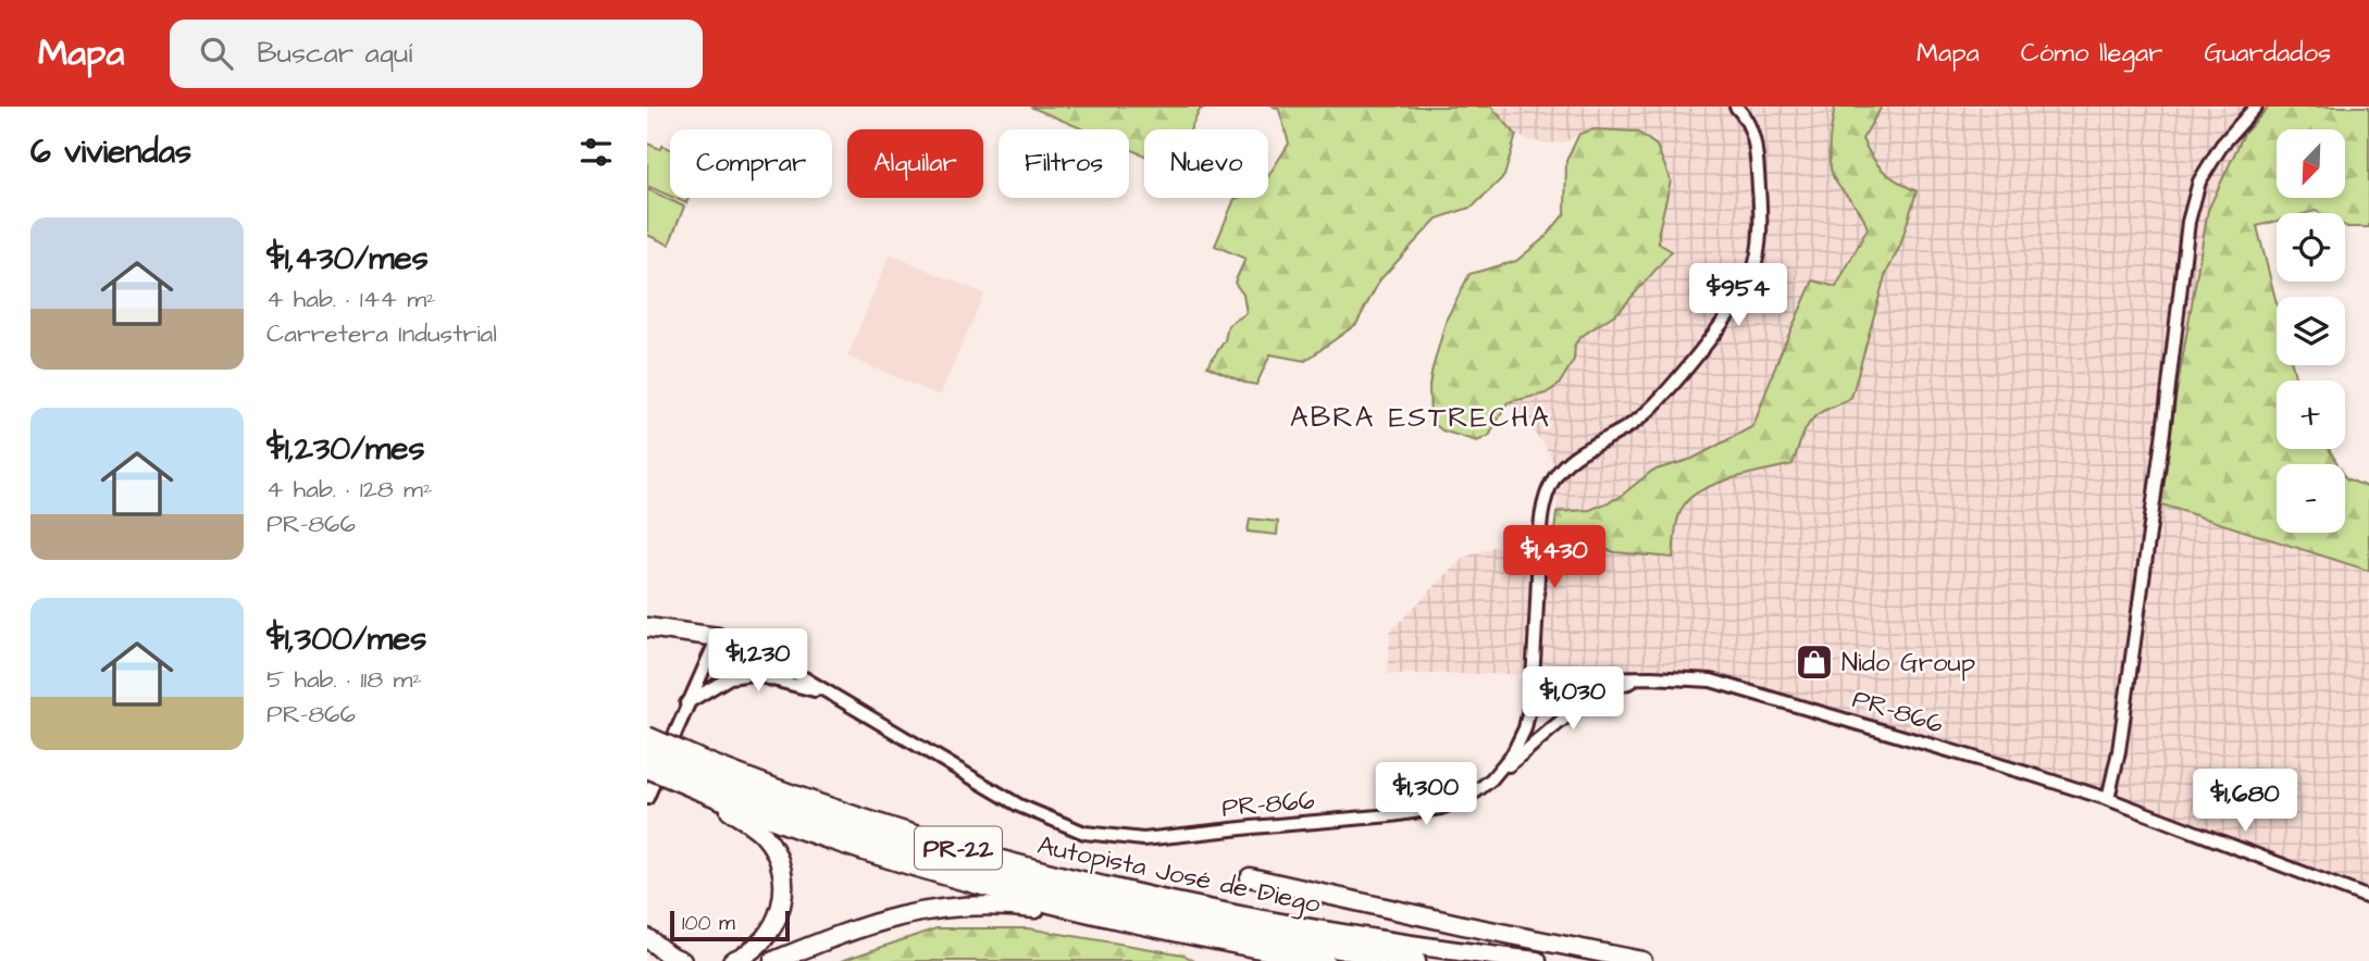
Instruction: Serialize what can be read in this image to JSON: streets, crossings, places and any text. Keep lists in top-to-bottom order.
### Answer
{
  "streets": {
    "highway": ["PR-22", "Autopista José de Diego"],
    "street": ["PR-866"]
  },
  "districts": ["ABRA ESTRECHA"],
  "places": {
    "shop": ["Nido Group"]
  },
  "scale_bar": "100 m",
  "north": "bottom left",
  "page": {
    "header": "Mapa",
    "search": "Buscar aquí",
    "nav": ["Mapa", "Cómo llegar", "Guardados"],
    "heading": "6 viviendas",
    "map_buttons": ["+", "−"],
    "chip": [
      "Comprar",
      "Alquilar",
      "Filtros",
      "Nuevo"
    ],
    "list": [
      {
        "name": "$1,430/mes",
        "note": "4 hab. · 144 m² · Carretera Industrial"
      },
      {
        "name": "$1,230/mes",
        "note": "4 hab. · 128 m² · PR-866"
      },
      {
        "name": "$1,300/mes",
        "note": "5 hab. · 118 m² · PR-866"
      }
    ],
    "price": [
      "$954",
      "$1,430",
      "$1,230",
      "$1,030",
      "$1,300",
      "$1,680"
    ],
    "scale": "100 m"
  }
}
